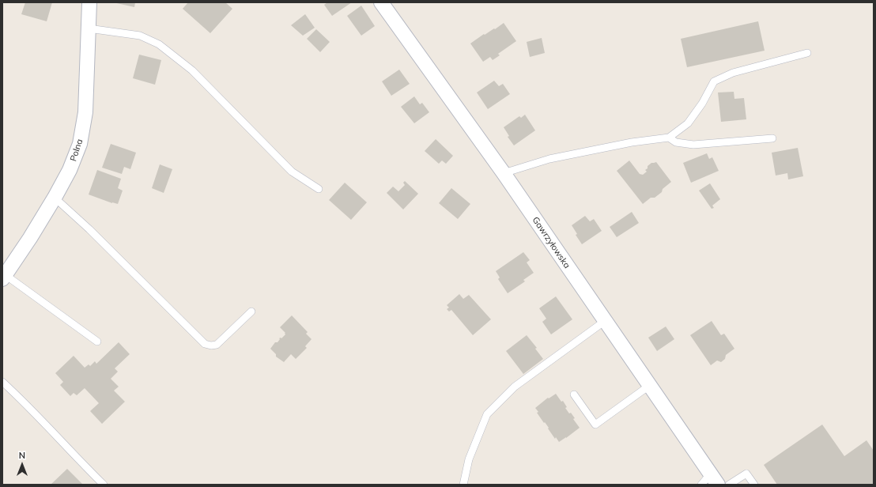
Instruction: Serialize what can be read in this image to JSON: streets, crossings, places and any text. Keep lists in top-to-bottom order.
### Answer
{
  "streets": {
    "street": ["Polna", "Gawrzyłowska"]
  },
  "north": "top"
}
